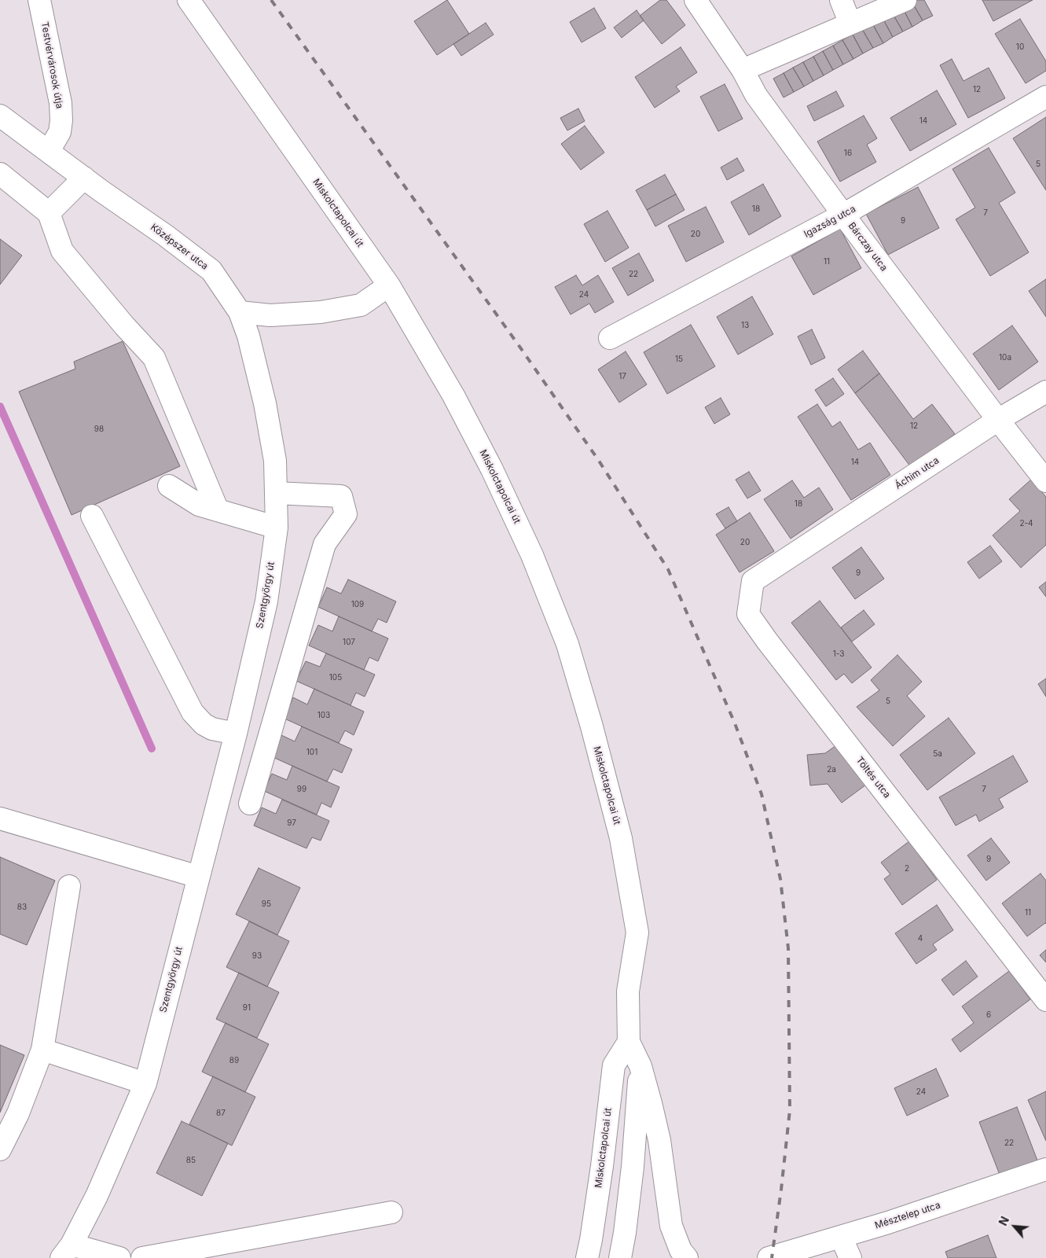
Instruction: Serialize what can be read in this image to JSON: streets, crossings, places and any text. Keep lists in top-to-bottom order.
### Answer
{
  "streets": {
    "street": [
      "Testvérvárosok útja",
      "Miskolctapolcai út",
      "Igazság utca",
      "Középszer utca",
      "Bárczay utca",
      "Áchim utca",
      "Szentgyörgy út",
      "Töltés utca",
      "Mésztelep utca"
    ]
  },
  "crossings": [
    ["Testvérvárosok útja", "Középszer utca"],
    ["Igazság utca", "Bárczay utca"],
    ["Középszer utca", "Szentgyörgy út"],
    ["Bárczay utca", "Áchim utca"],
    ["Áchim utca", "Töltés utca"]
  ],
  "house_numbers": [
    "10",
    "12",
    "14",
    "16",
    "5",
    "18",
    "7",
    "9",
    "20",
    "11",
    "22",
    "24",
    "13",
    "10a",
    "15",
    "17",
    "12",
    "98",
    "14",
    "18",
    "2-4",
    "20",
    "9",
    "109",
    "107",
    "1-3",
    "105",
    "5",
    "103",
    "101",
    "5a",
    "2a",
    "99",
    "7",
    "97",
    "9",
    "2",
    "95",
    "83",
    "11",
    "4",
    "93",
    "91",
    "6",
    "89",
    "24",
    "87",
    "22",
    "85"
  ],
  "north": "top left"
}
